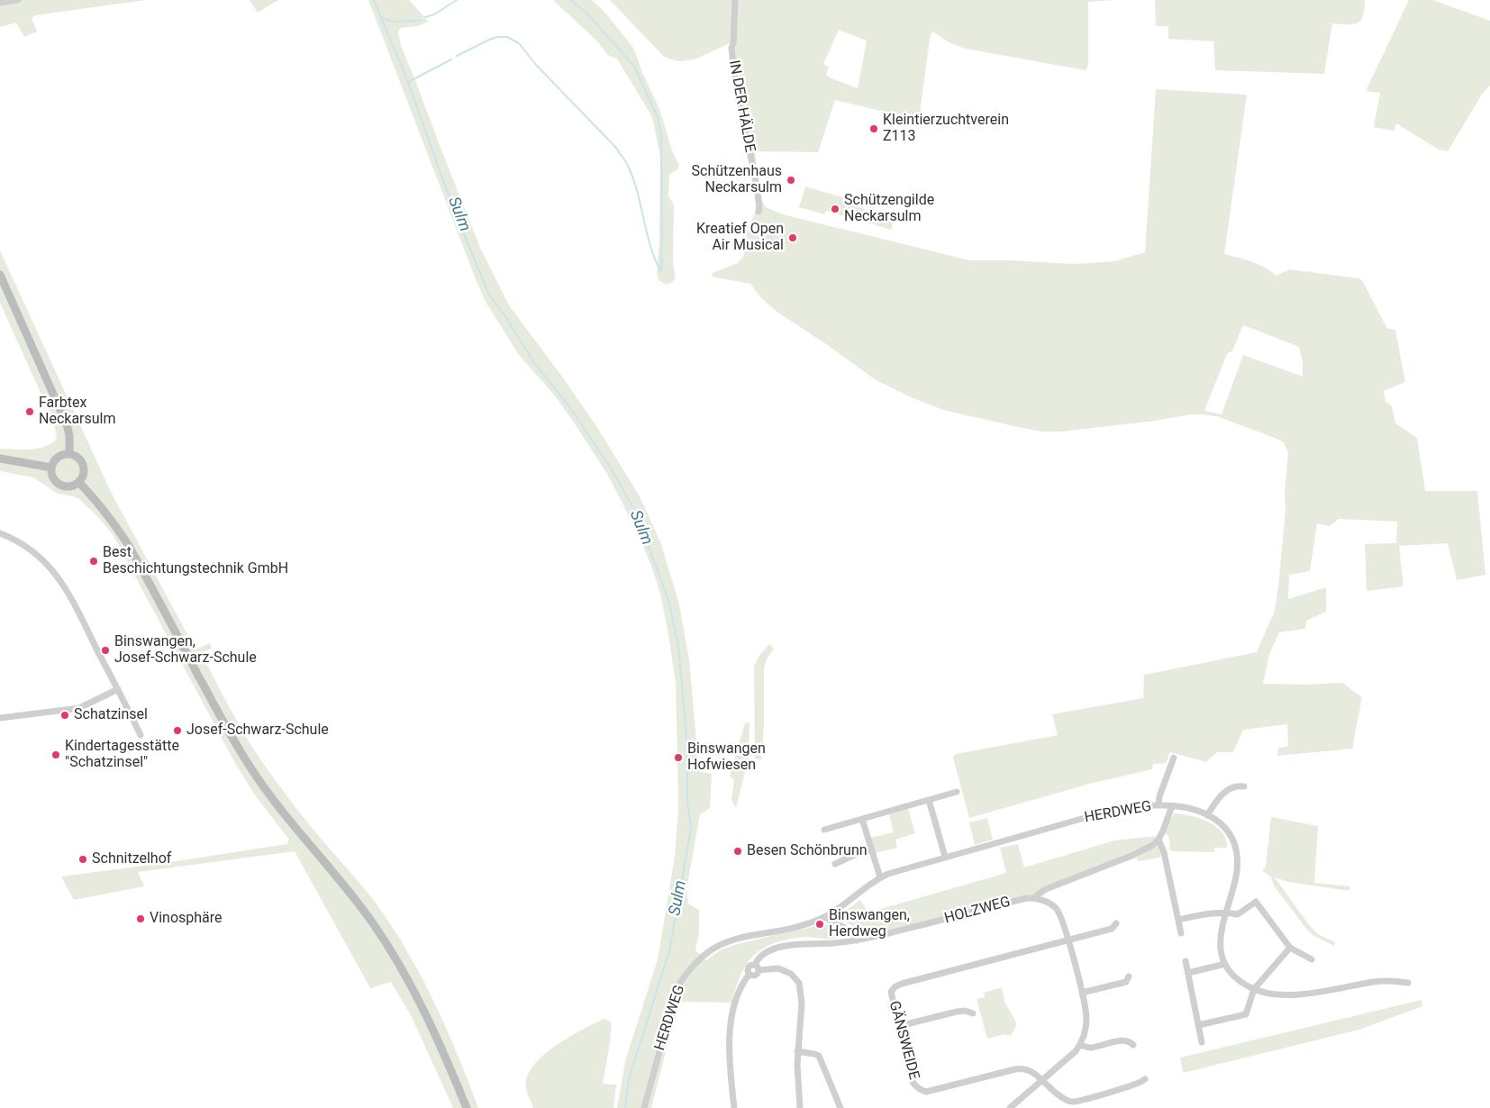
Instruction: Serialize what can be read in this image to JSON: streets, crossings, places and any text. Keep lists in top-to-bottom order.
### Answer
{
  "streets": {
    "street": [
      "IN DER HÄLDE",
      "HERDWEG",
      "HOLZWEG",
      "GÄNSWEIDE"
    ]
  },
  "water": ["Sulm"],
  "places": [
    "Kleintierzuchtverein Z113",
    "Schützenhaus Neckarsulm",
    "Schützengilde Neckarsulm",
    "Kreatief Open Air Musical",
    "Farbtex Neckarsulm",
    "Best Beschichtungstechnik GmbH",
    "Binswangen, Josef-Schwarz-Schule",
    "Schatzinsel",
    "Josef-Schwarz-Schule",
    "Kindertagesstätte \"Schatzinsel\"",
    "Binswangen Hofwiesen",
    "Besen Schönbrunn",
    "Schnitzelhof",
    "Vinosphäre",
    "Binswangen, Herdweg"
  ]
}
